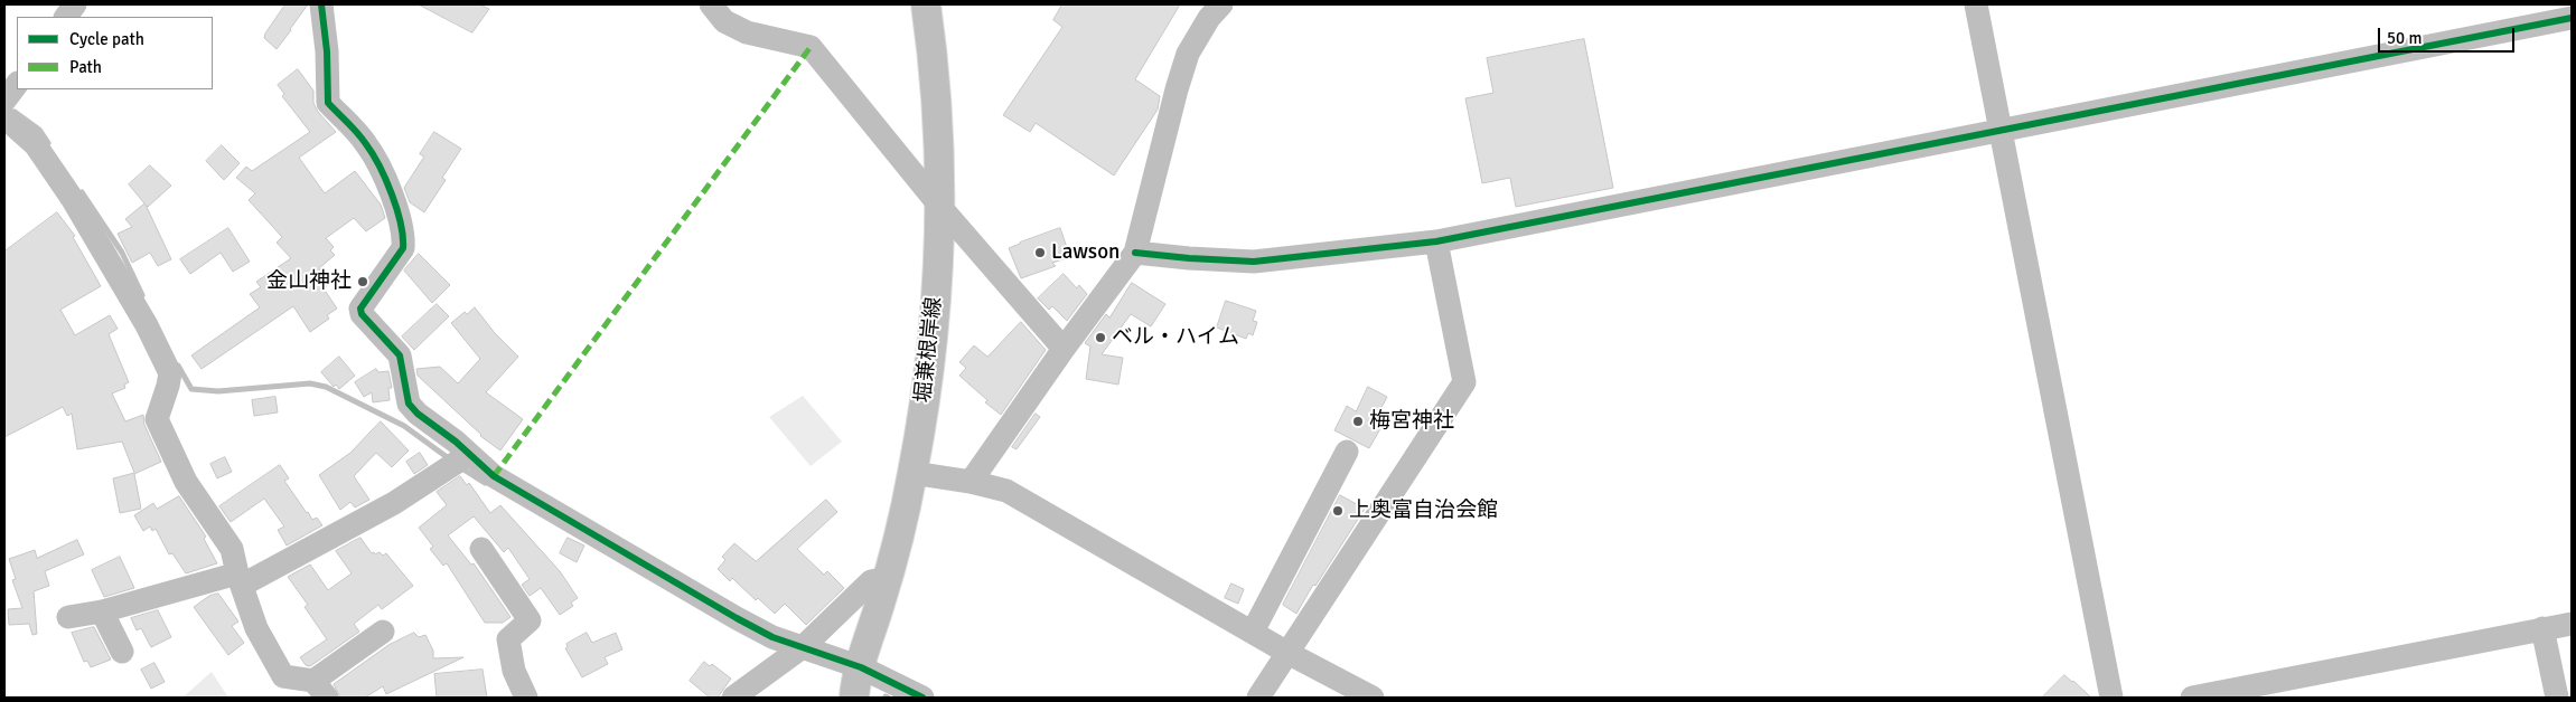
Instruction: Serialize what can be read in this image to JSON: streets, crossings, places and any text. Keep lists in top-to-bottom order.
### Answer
{
  "streets": {
    "main road": ["堀兼根岸線"]
  },
  "places": [
    "Lawson",
    "金山神社",
    "ベル・ハイム",
    "梅宮神社",
    "上奥富自治会館"
  ],
  "legend": ["Cycle path", "Path"],
  "scale_bar": "50 m"
}
